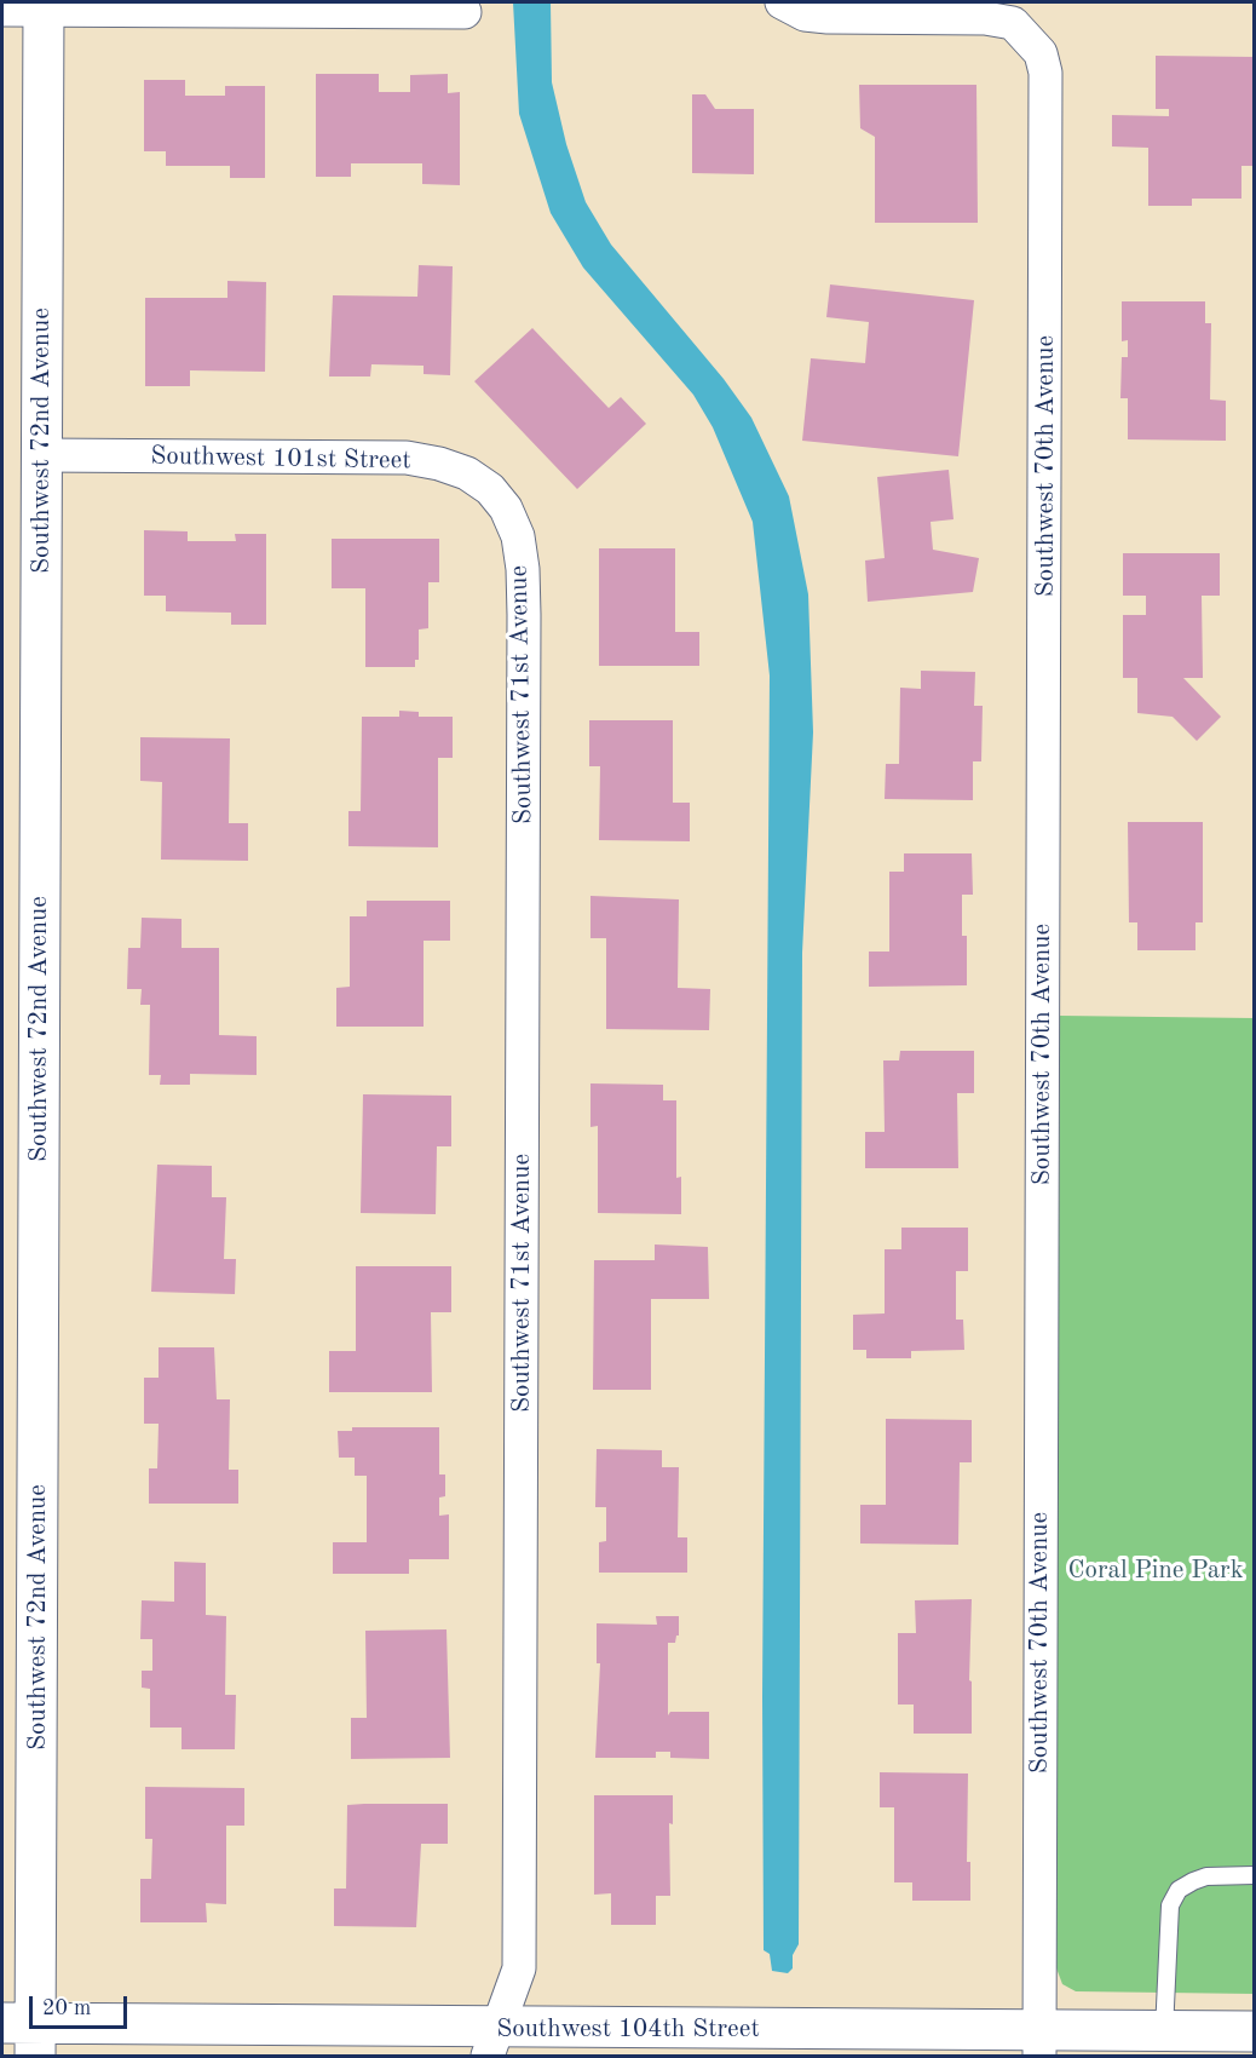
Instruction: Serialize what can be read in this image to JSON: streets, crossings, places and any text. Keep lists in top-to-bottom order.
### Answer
{
  "streets": {
    "street": [
      "Southwest 72nd Avenue",
      "Southwest 101st Street",
      "Southwest 70th Avenue",
      "Southwest 71st Avenue",
      "Southwest 104th Street"
    ]
  },
  "crossings": [
    ["Southwest 72nd Avenue", "Southwest 101st Street"],
    ["Southwest 72nd Avenue", "Southwest 104th Street"],
    ["Southwest 101st Street", "Southwest 71st Avenue"],
    ["Southwest 70th Avenue", "Southwest 104th Street"],
    ["Southwest 71st Avenue", "Southwest 104th Street"]
  ],
  "parks": ["Coral Pine Park"],
  "scale_bar": "20 m"
}
